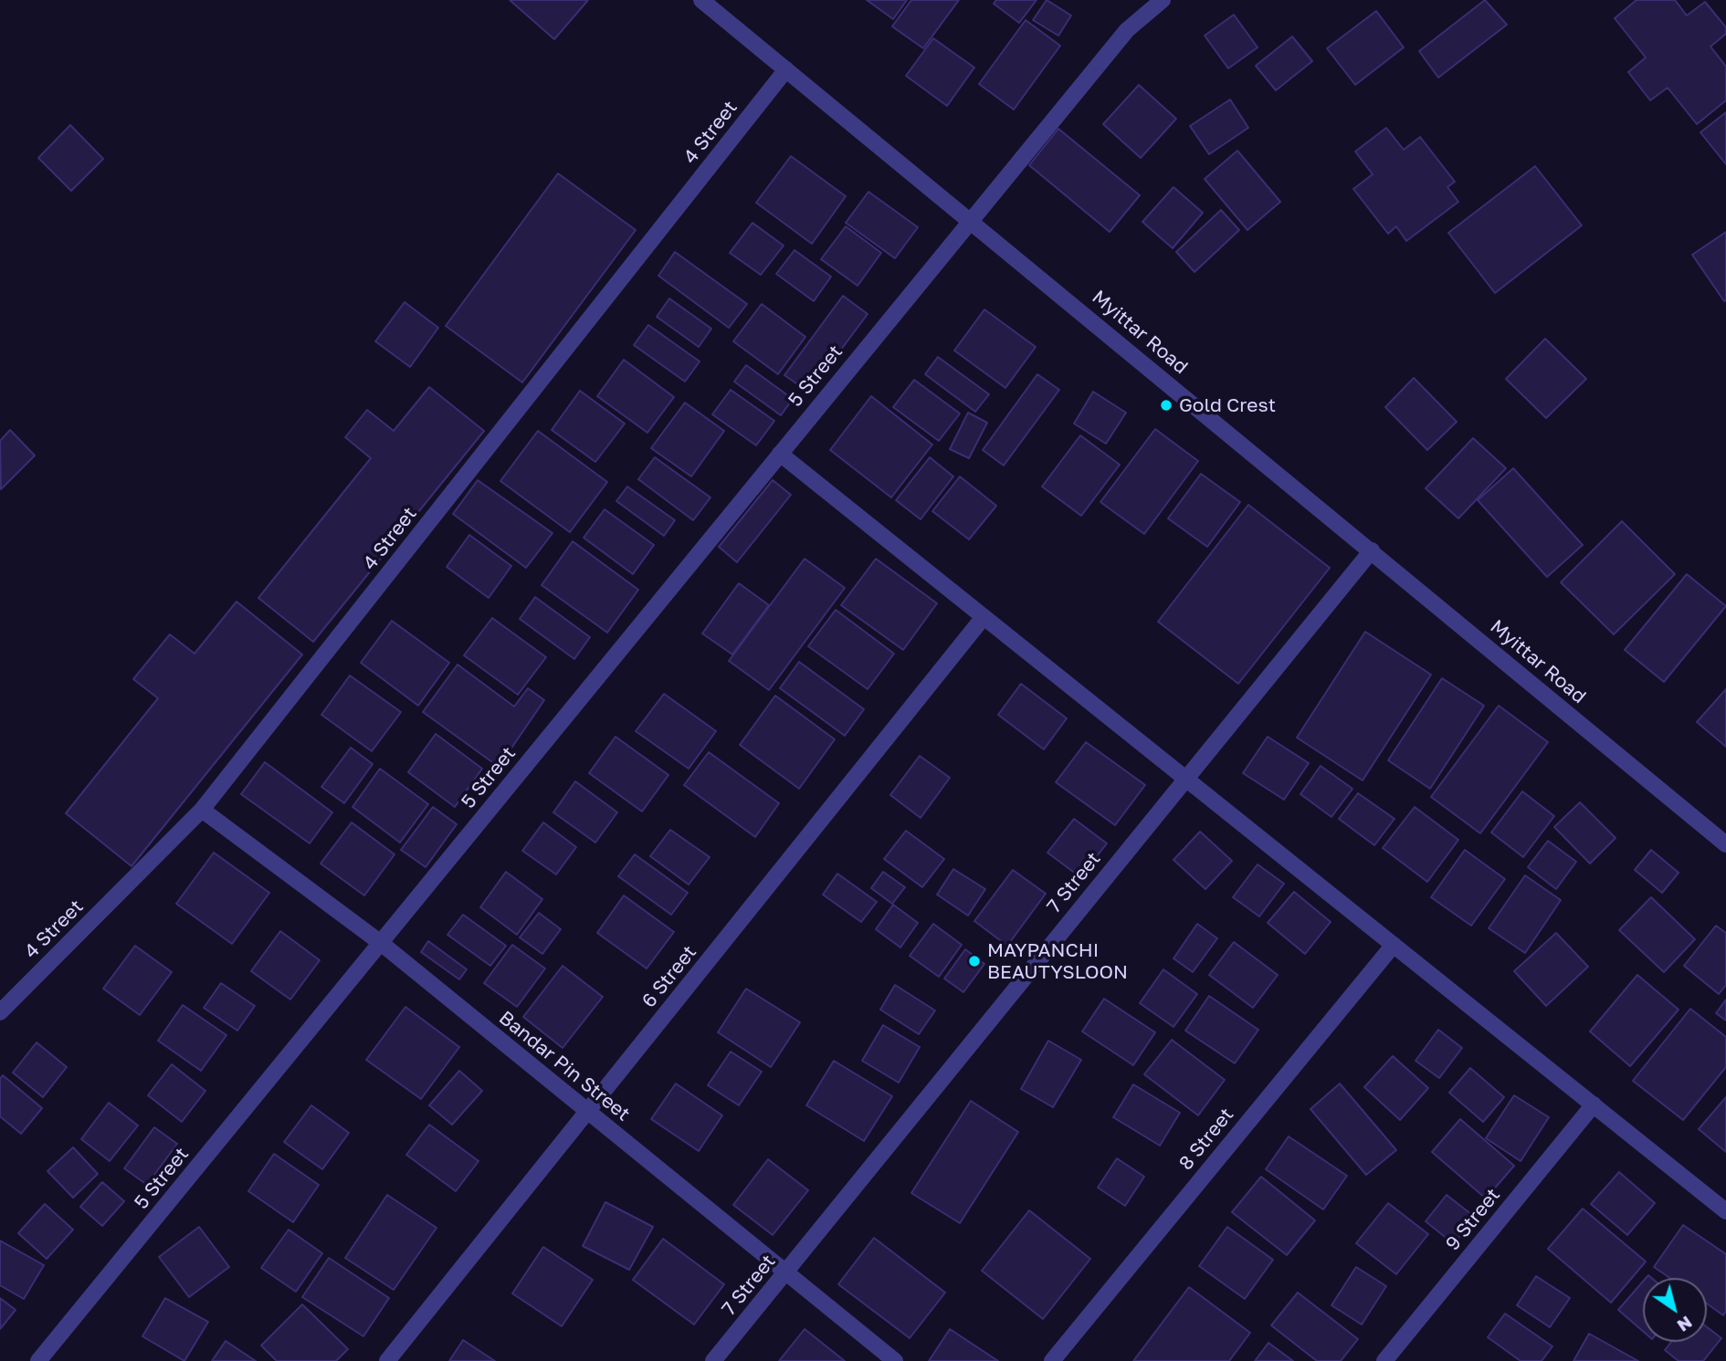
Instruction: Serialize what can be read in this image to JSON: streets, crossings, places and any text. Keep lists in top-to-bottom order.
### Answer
{
  "streets": {
    "street": [
      "4 Street",
      "Myittar Road",
      "5 Street",
      "7 Street",
      "6 Street",
      "Bandar Pin Street",
      "8 Street",
      "9 Street"
    ]
  },
  "crossings": [
    ["4 Street", "Myittar Road"],
    ["4 Street", "Bandar Pin Street"],
    ["Myittar Road", "5 Street"],
    ["Myittar Road", "7 Street"],
    ["5 Street", "Bandar Pin Street"],
    ["7 Street", "Bandar Pin Street"],
    ["6 Street", "Bandar Pin Street"]
  ],
  "places": ["Gold Crest", "MAYPANCHI BEAUTYSLOON"],
  "north": "bottom right"
}
